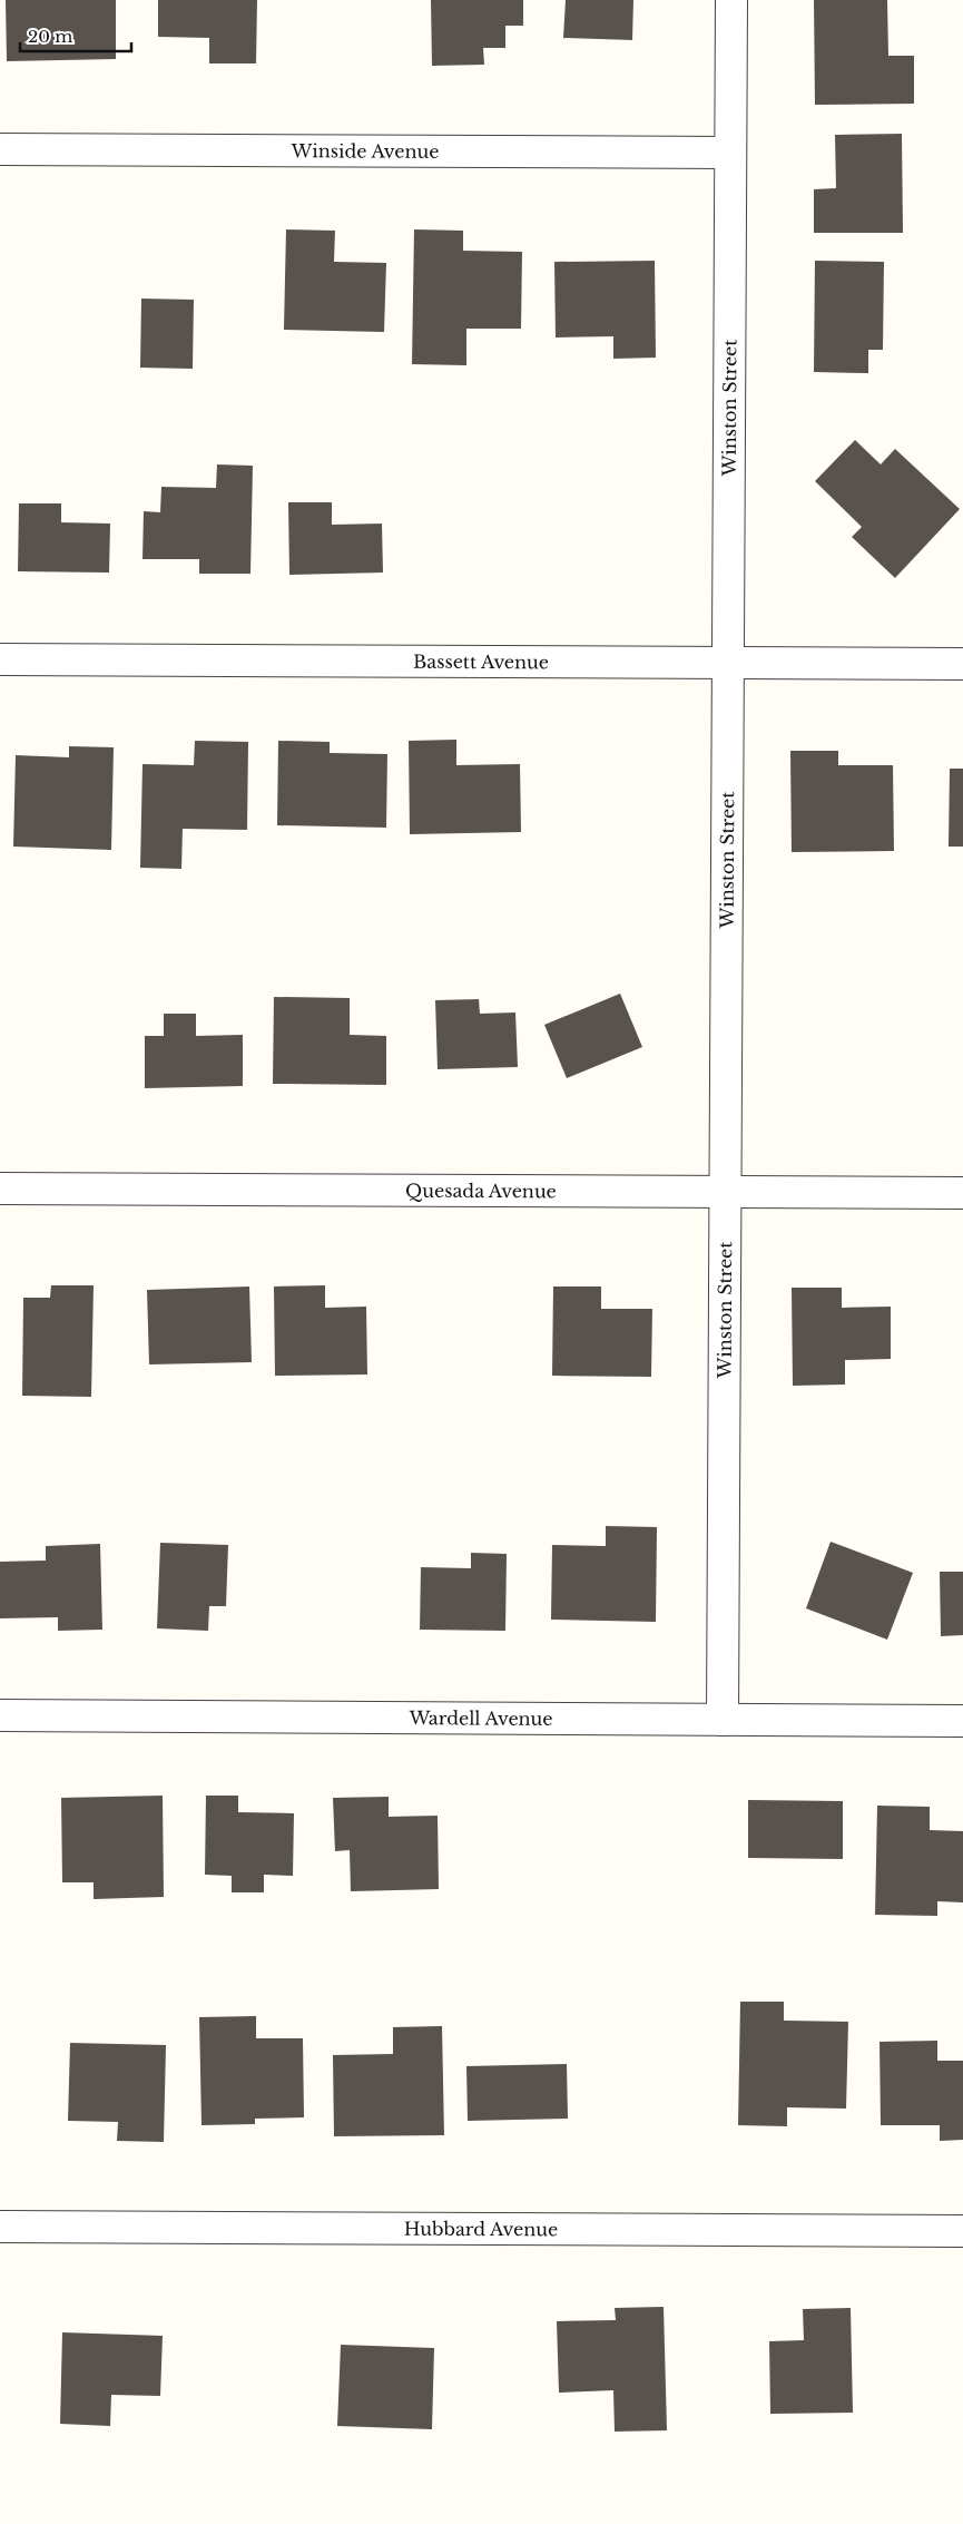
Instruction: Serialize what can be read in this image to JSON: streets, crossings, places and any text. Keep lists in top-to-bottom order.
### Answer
{
  "streets": {
    "street": [
      "Winside Avenue",
      "Winston Street",
      "Bassett Avenue",
      "Quesada Avenue",
      "Wardell Avenue",
      "Hubbard Avenue"
    ]
  },
  "crossings": [
    ["Winside Avenue", "Winston Street"],
    ["Winston Street", "Bassett Avenue"],
    ["Winston Street", "Quesada Avenue"],
    ["Winston Street", "Wardell Avenue"]
  ],
  "scale_bar": "20 m"
}
